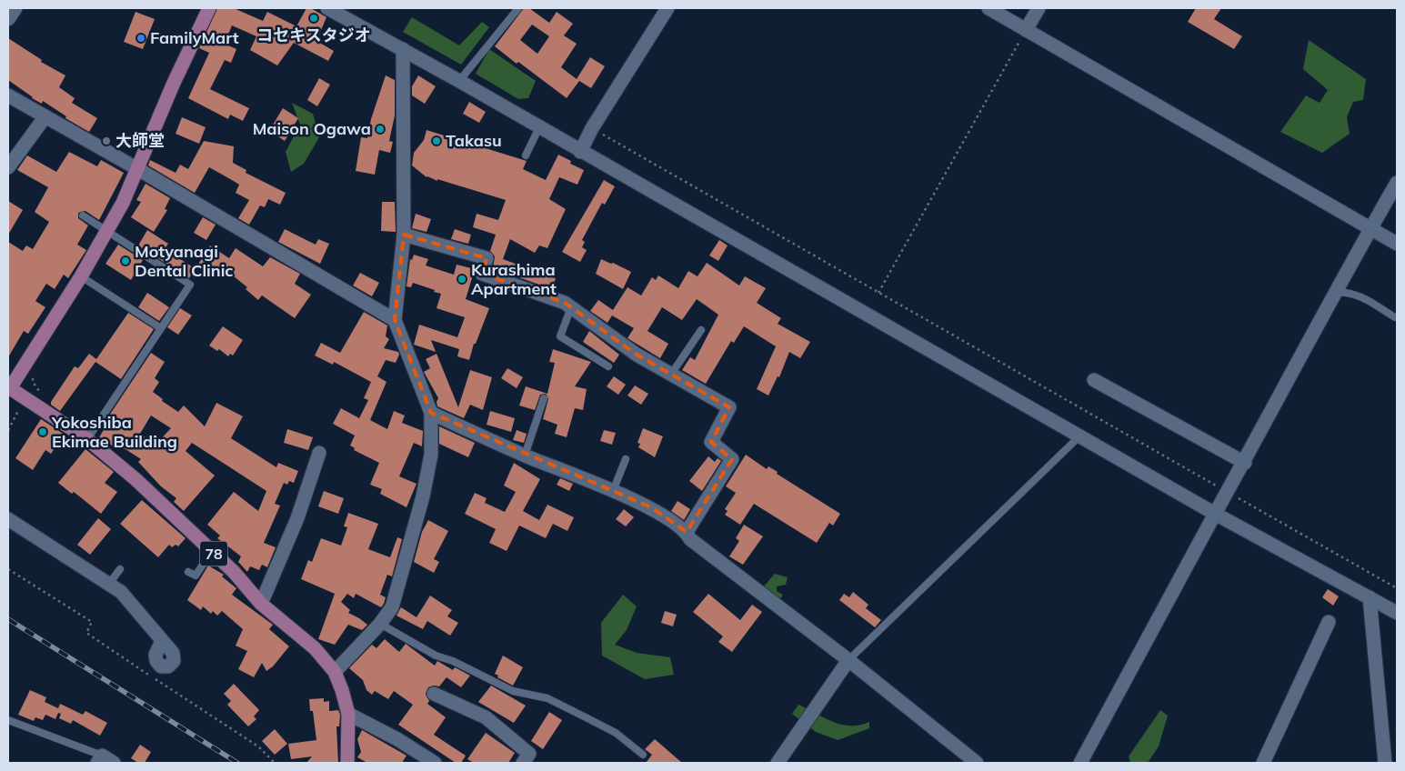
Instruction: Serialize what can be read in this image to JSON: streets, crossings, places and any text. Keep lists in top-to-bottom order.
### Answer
{
  "streets": {
    "main road": ["78"]
  },
  "places": [
    "コセキスタジオ",
    "FamilyMart",
    "Maison Ogawa",
    "大師堂",
    "Takasu",
    "Motyanagi Dental Clinic",
    "Kurashima Apartment",
    "Yokoshiba Ekimae Building"
  ]
}
